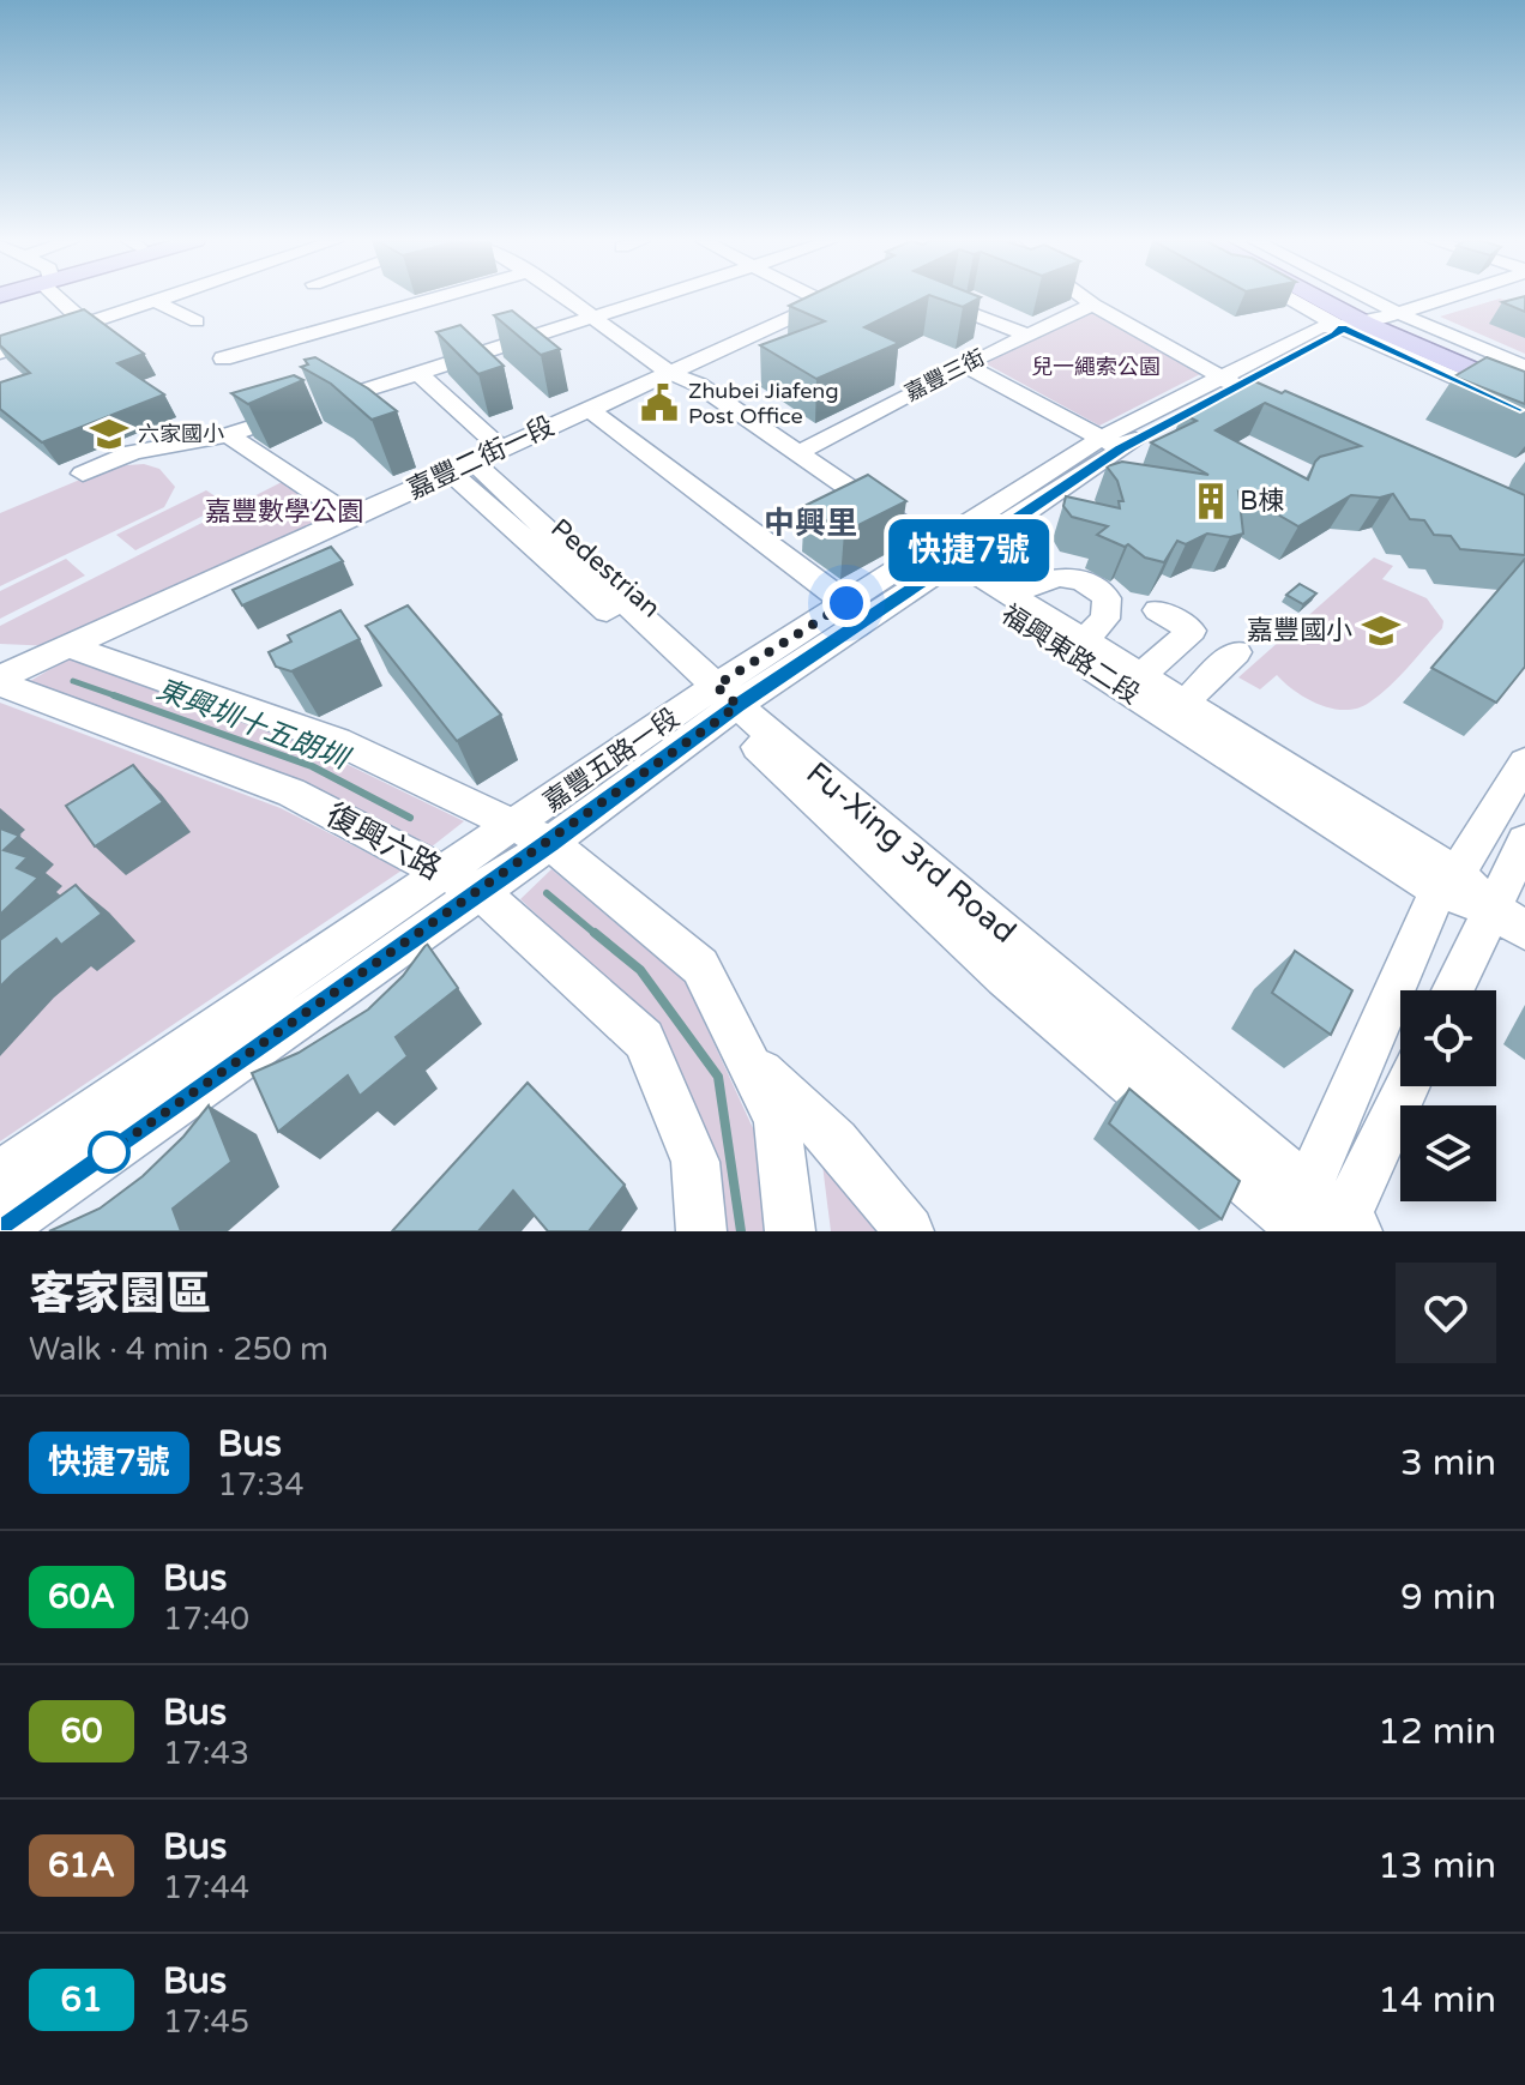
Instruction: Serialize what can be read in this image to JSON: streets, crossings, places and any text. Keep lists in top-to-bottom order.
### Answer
{
  "streets": {
    "street": [
      "嘉豐三街",
      "嘉豐二街一段",
      "福興東路二段",
      "嘉豐五路一段",
      "復興六路",
      "Fu-Xing 3rd Road"
    ]
  },
  "crossings": [
    ["嘉豐三街", "福興東路二段"],
    ["嘉豐二街一段", "福興東路二段"],
    ["嘉豐二街一段", "復興六路"],
    ["嘉豐二街一段", "Fu-Xing 3rd Road"],
    ["福興東路二段", "嘉豐五路一段"],
    ["嘉豐五路一段", "復興六路"],
    ["嘉豐五路一段", "Fu-Xing 3rd Road"]
  ],
  "districts": ["中興里"],
  "water": ["東興圳十五朗圳"],
  "parks": ["兒一繩索公園", "嘉豐數學公園"],
  "places": {
    "public building": ["Zhubei Jiafeng Post Office"],
    "school or university": ["六家國小", "嘉豐國小"],
    "building": ["B棟"]
  },
  "lines": ["bus line 快捷7號"],
  "page": {
    "on_map": "快捷7號",
    "heading": ["客家園區", "Walk · 4 min · 250 m"],
    "list": [
      {
        "mark": "快捷7號",
        "name": "Bus",
        "note": "17:34",
        "value": "3 min"
      },
      {
        "mark": "60A",
        "name": "Bus",
        "note": "17:40",
        "value": "9 min"
      },
      {
        "mark": "60",
        "name": "Bus",
        "note": "17:43",
        "value": "12 min"
      },
      {
        "mark": "61A",
        "name": "Bus",
        "note": "17:44",
        "value": "13 min"
      },
      {
        "mark": "61",
        "name": "Bus",
        "note": "17:45",
        "value": "14 min"
      }
    ]
  }
}
